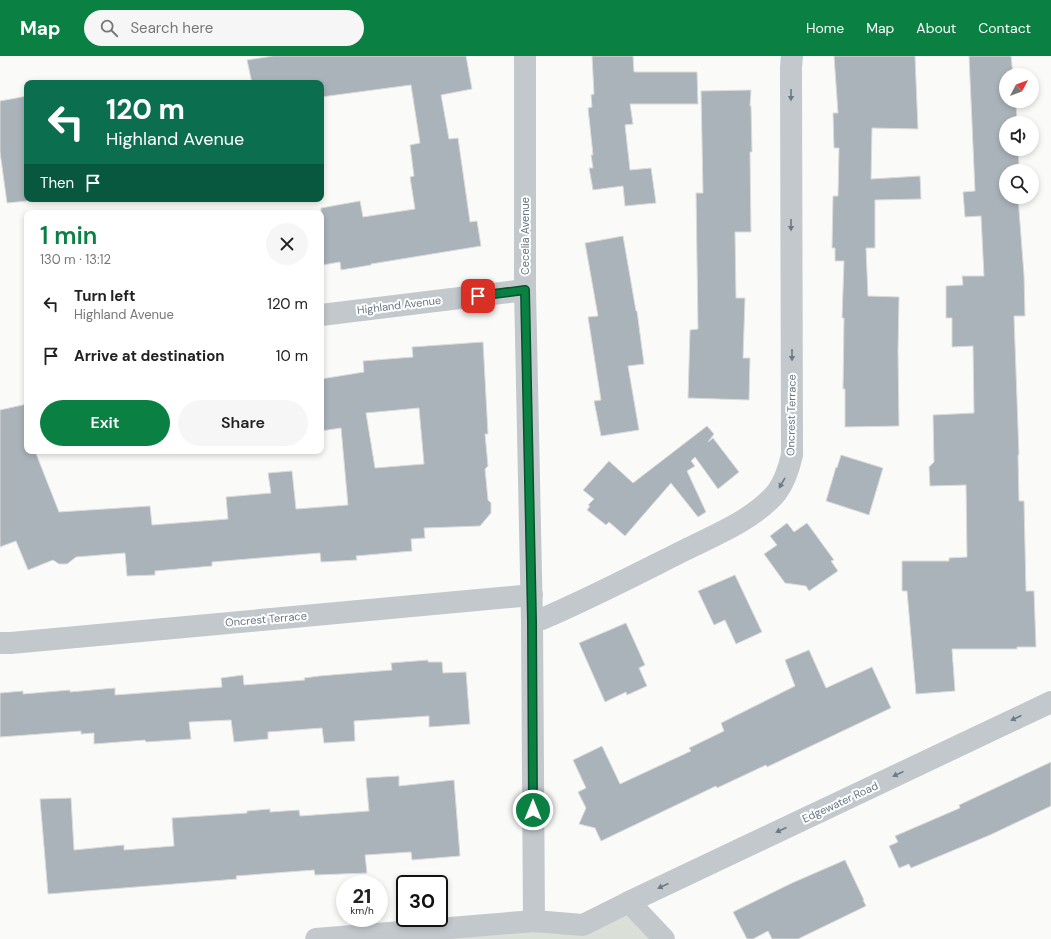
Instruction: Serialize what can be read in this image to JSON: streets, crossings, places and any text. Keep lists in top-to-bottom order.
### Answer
{
  "streets": {
    "street": [
      "Cecelia Avenue",
      "Highland Avenue",
      "Oncrest Terrace",
      "Edgewater Road"
    ]
  },
  "crossings": [
    ["Cecelia Avenue", "Highland Avenue"],
    ["Cecelia Avenue", "Oncrest Terrace"],
    ["Cecelia Avenue", "Edgewater Road"]
  ],
  "one_way": ["Oncrest Terrace", "Edgewater Road"],
  "north": "top right",
  "page": {
    "header": "Map",
    "search": "Search here",
    "nav": [
      "Home",
      "Map",
      "About",
      "Contact"
    ],
    "turn": ["120 m", "Highland Avenue"],
    "then": "Then",
    "heading": ["1 min", "130 m · 13:12"],
    "list": [
      {
        "name": "Turn left",
        "note": "Highland Avenue",
        "value": "120 m"
      },
      {
        "name": "Arrive at destination",
        "value": "10 m"
      }
    ],
    "buttons": ["Exit", "Share"],
    "speed": "21 km/h",
    "limit": "30"
  }
}
